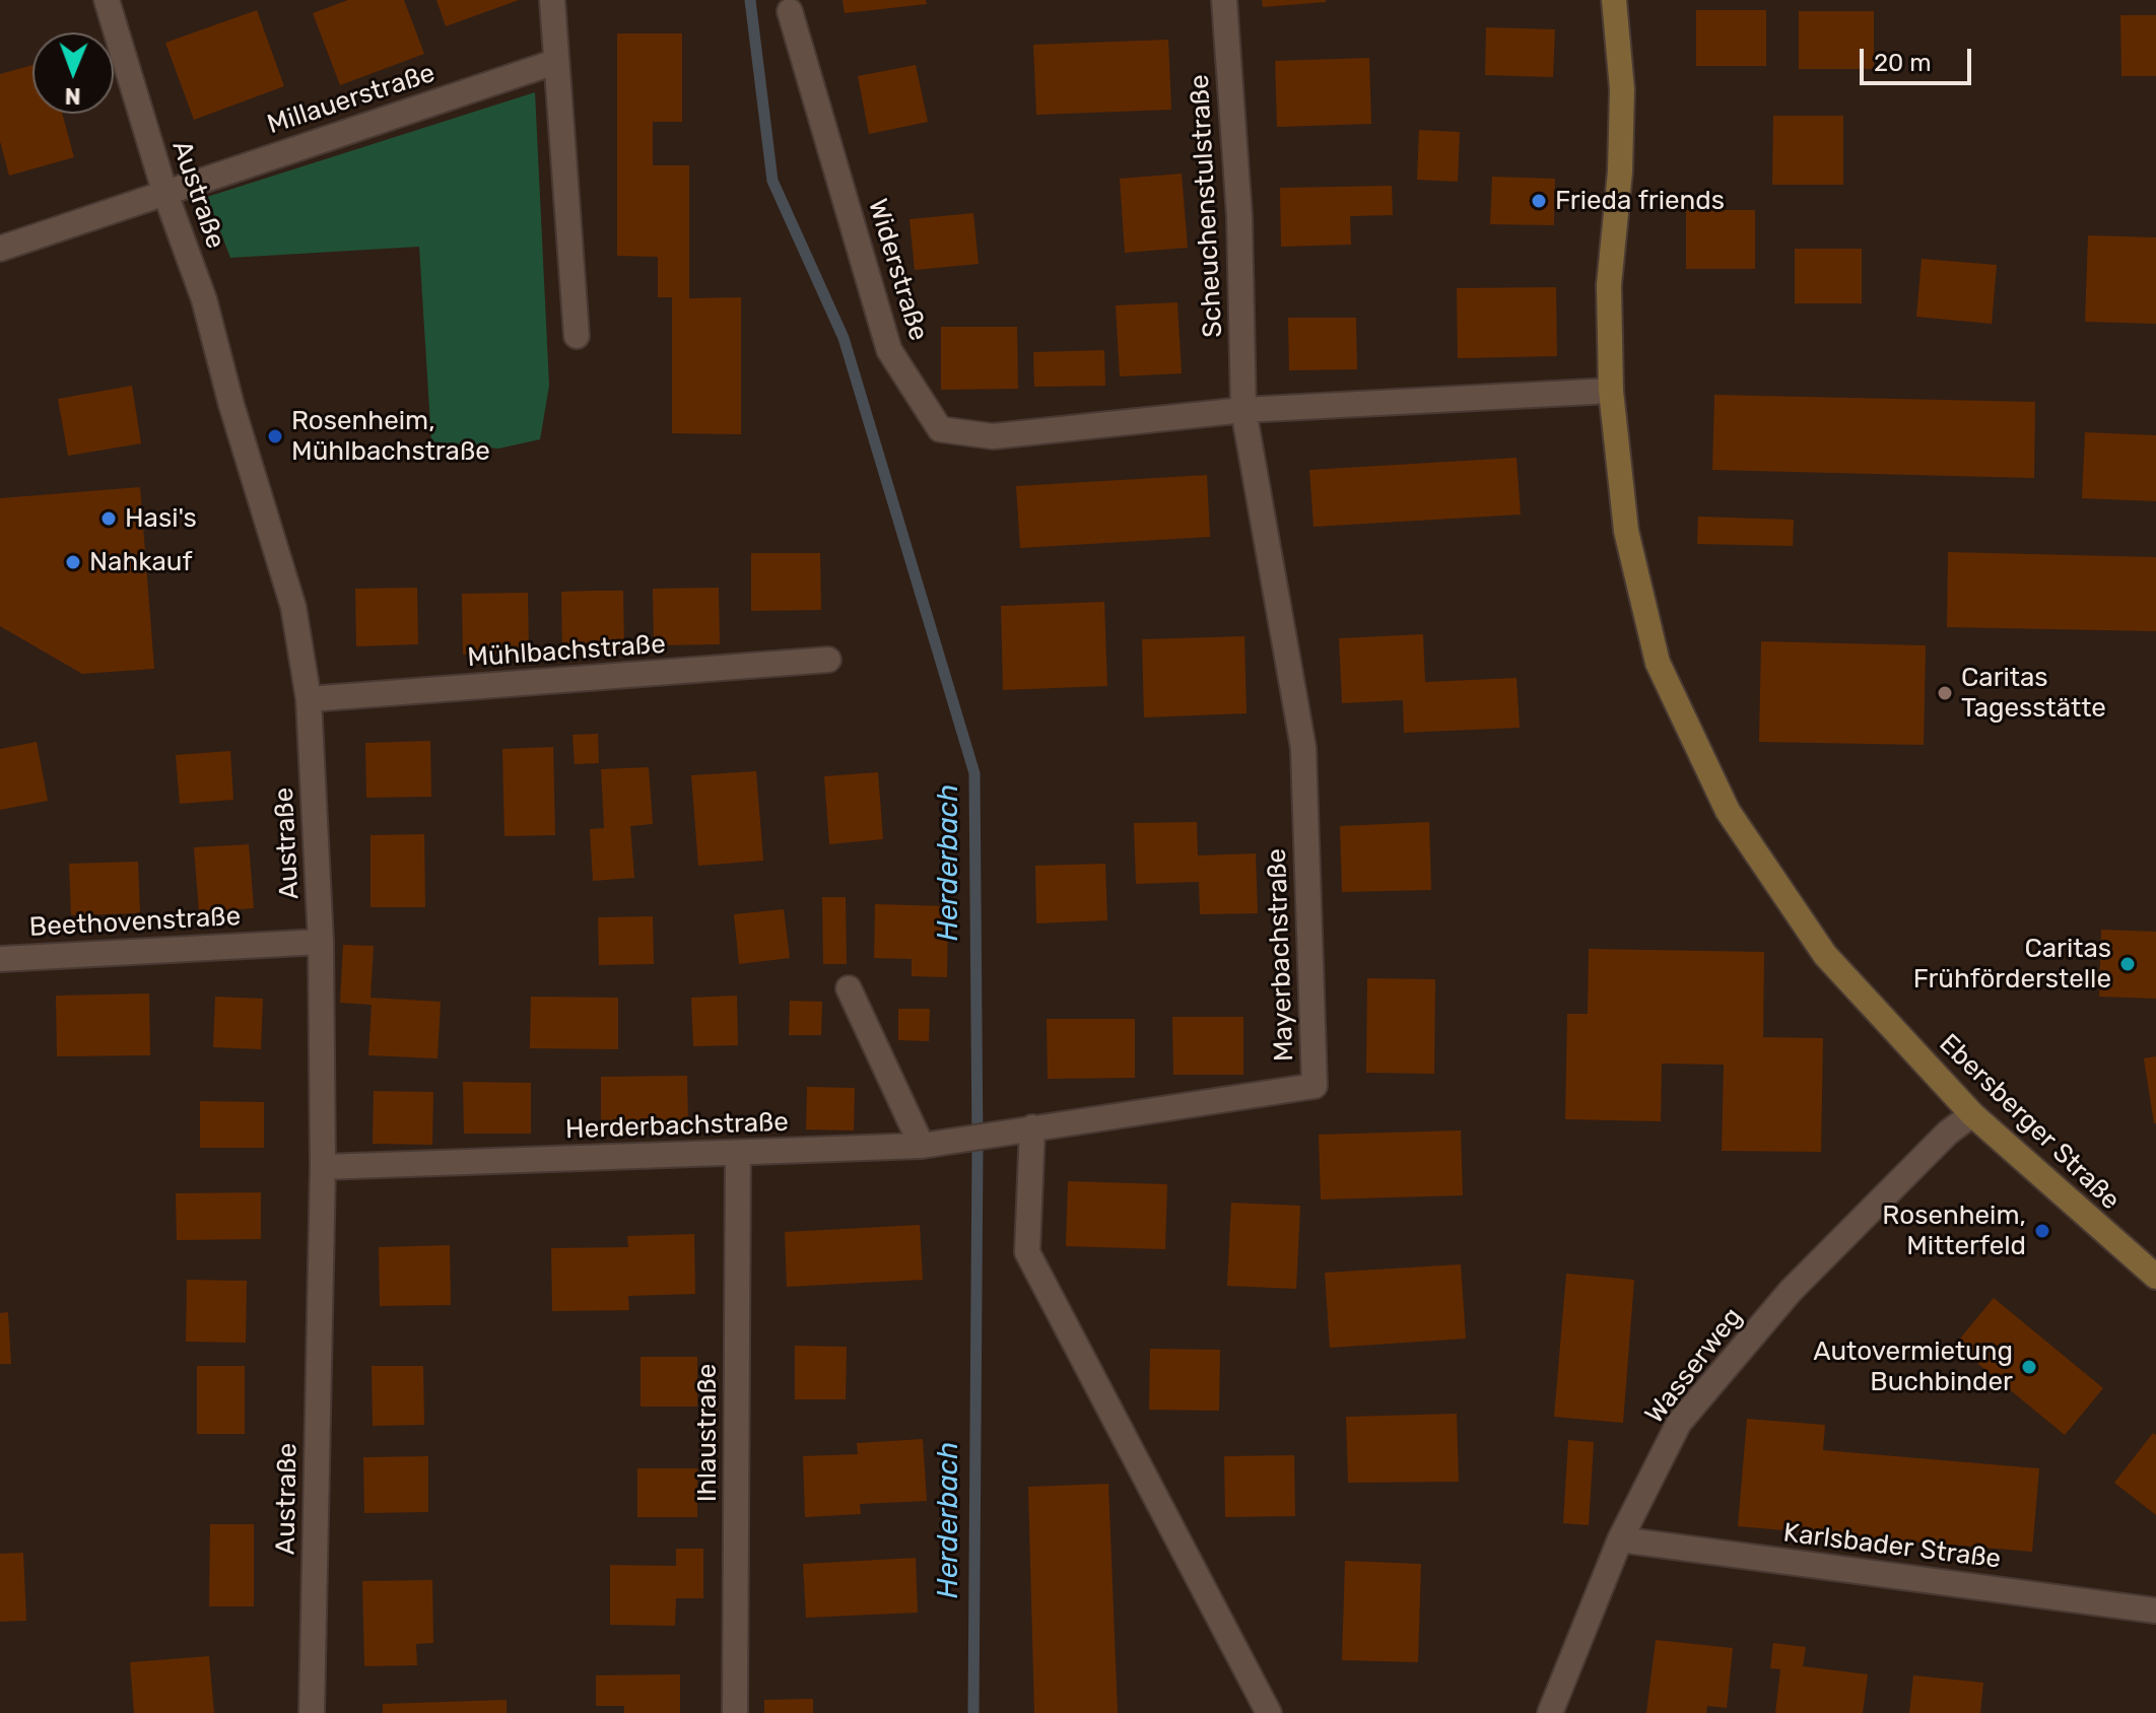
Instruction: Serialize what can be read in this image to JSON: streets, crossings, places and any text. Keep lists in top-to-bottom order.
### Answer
{
  "streets": {
    "street": [
      "Millauerstraße",
      "Austraße",
      "Scheuchenstulstraße",
      "Widerstraße",
      "Mühlbachstraße",
      "Beethovenstraße",
      "Mayerbachstraße",
      "Ebersberger Straße",
      "Herderbachstraße",
      "Wasserweg",
      "Ihlaustraße",
      "Karlsbader Straße"
    ]
  },
  "crossings": [
    ["Millauerstraße", "Austraße"],
    ["Austraße", "Mühlbachstraße"],
    ["Austraße", "Beethovenstraße"],
    ["Austraße", "Herderbachstraße"],
    ["Scheuchenstulstraße", "Widerstraße"],
    ["Scheuchenstulstraße", "Mayerbachstraße"],
    ["Widerstraße", "Mayerbachstraße"],
    ["Mayerbachstraße", "Herderbachstraße"],
    ["Ebersberger Straße", "Wasserweg"],
    ["Herderbachstraße", "Ihlaustraße"],
    ["Wasserweg", "Karlsbader Straße"]
  ],
  "water": ["Herderbach"],
  "places": [
    "Frieda friends",
    "Rosenheim, Mühlbachstraße",
    "Hasi's",
    "Nahkauf",
    "Caritas Tagesstätte",
    "Caritas Frühförderstelle",
    "Rosenheim, Mitterfeld",
    "Autovermietung Buchbinder"
  ],
  "scale_bar": "20 m",
  "north": "bottom"
}
